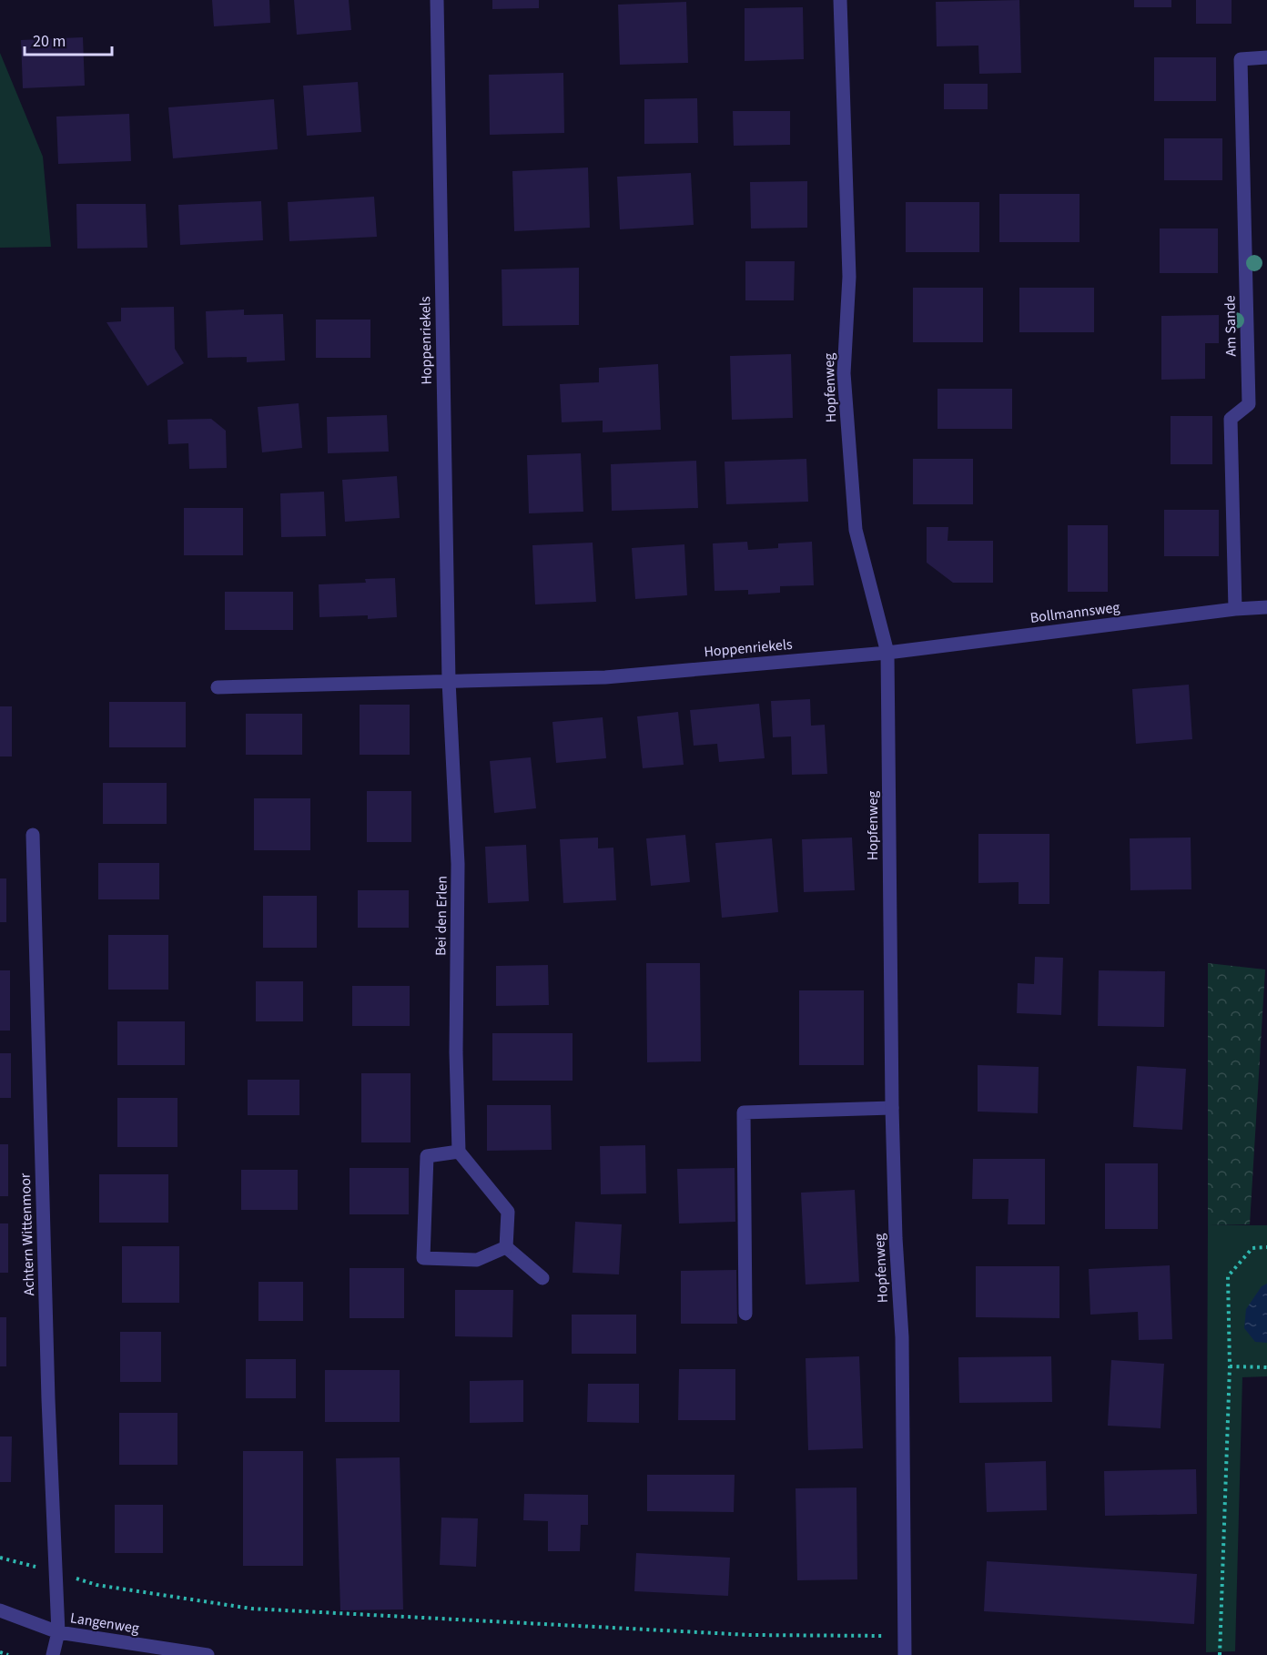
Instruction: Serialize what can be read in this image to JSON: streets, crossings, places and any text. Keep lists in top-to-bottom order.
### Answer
{
  "streets": {
    "street": [
      "Am Sande",
      "Hoppenriekels",
      "Hopfenweg",
      "Bollmannsweg",
      "Bei den Erlen",
      "Achtern Wittenmoor",
      "Langenweg"
    ]
  },
  "crossings": [
    ["Am Sande", "Bollmannsweg"],
    ["Hoppenriekels", "Hopfenweg"],
    ["Hoppenriekels", "Bollmannsweg"],
    ["Hoppenriekels", "Bei den Erlen"],
    ["Hopfenweg", "Bollmannsweg"],
    ["Achtern Wittenmoor", "Langenweg"]
  ],
  "scale_bar": "20 m"
}
